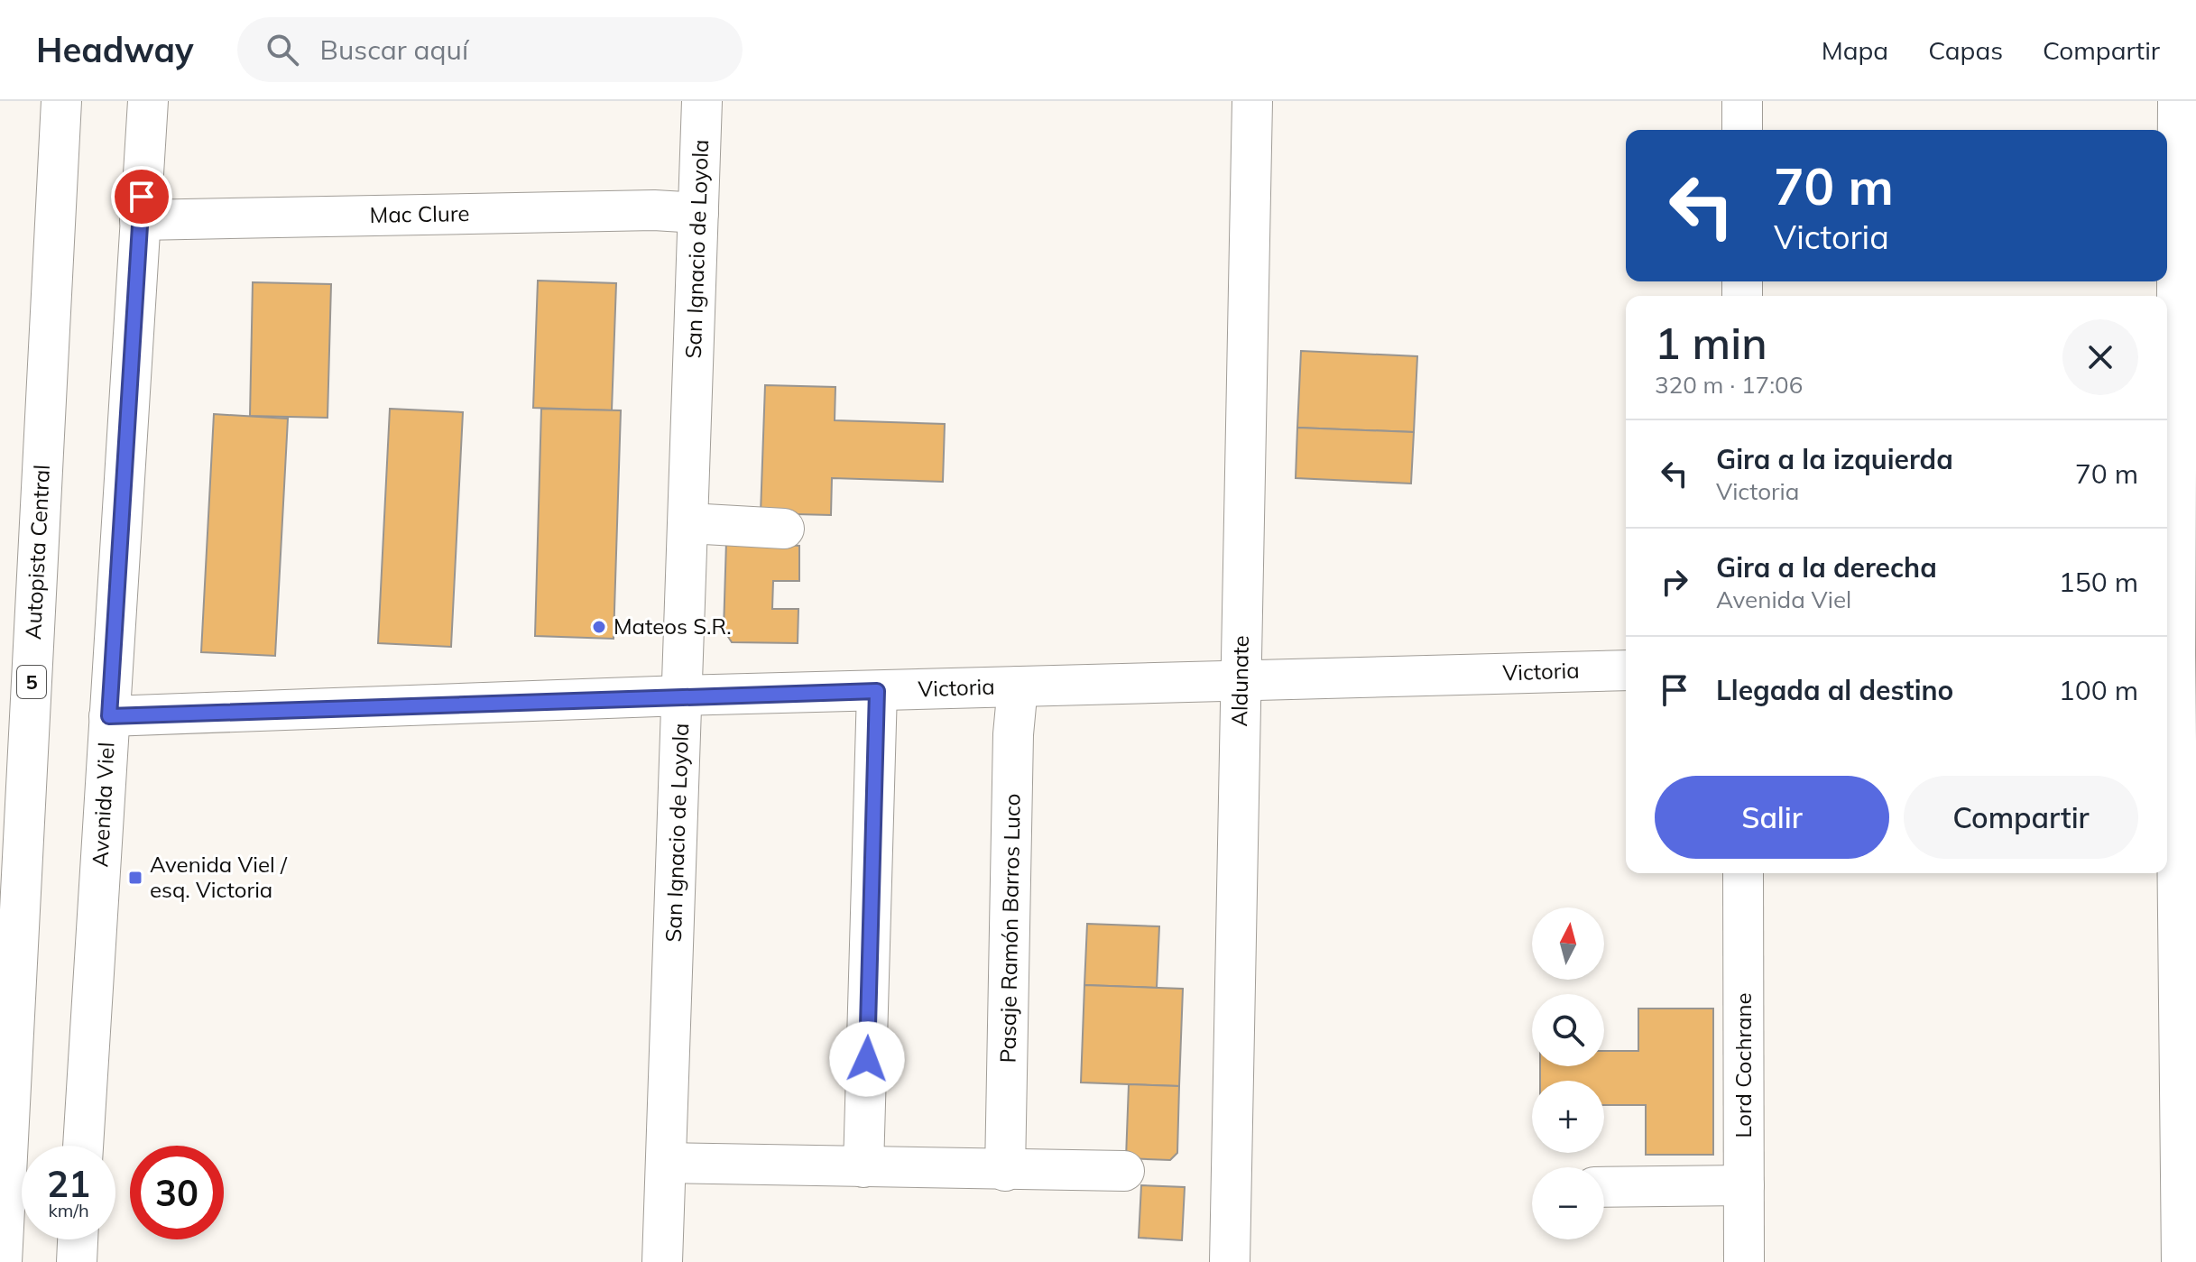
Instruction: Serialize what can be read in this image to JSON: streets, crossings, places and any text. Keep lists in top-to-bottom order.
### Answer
{
  "streets": {
    "main road": [
      "Mac Clure",
      "San Ignacio de Loyola",
      "Autopista Central",
      "Victoria",
      "Aldunate",
      "5",
      "Avenida Viel",
      "Pasaje Ramón Barros Luco",
      "Lord Cochrane"
    ]
  },
  "crossings": [
    ["Mac Clure", "San Ignacio de Loyola"],
    ["Mac Clure", "Avenida Viel"],
    ["San Ignacio de Loyola", "Victoria"],
    ["Victoria", "Aldunate"],
    ["Victoria", "Avenida Viel"],
    ["Victoria", "Pasaje Ramón Barros Luco"]
  ],
  "places": {
    "other": ["Mateos S.R."],
    "transit": ["Avenida Viel / esq. Victoria"]
  },
  "north": "top",
  "page": {
    "header": "Headway",
    "search": "Buscar aquí",
    "nav": ["Mapa", "Capas", "Compartir"],
    "turn": ["70 m", "Victoria"],
    "heading": ["1 min", "320 m · 17:06"],
    "list": [
      {
        "name": "Gira a la izquierda",
        "note": "Victoria",
        "value": "70 m"
      },
      {
        "name": "Gira a la derecha",
        "note": "Avenida Viel",
        "value": "150 m"
      },
      {
        "name": "Llegada al destino",
        "value": "100 m"
      }
    ],
    "buttons": ["Salir", "Compartir"],
    "map_buttons": ["+", "−"],
    "speed": "21 km/h",
    "limit": "30"
  }
}
